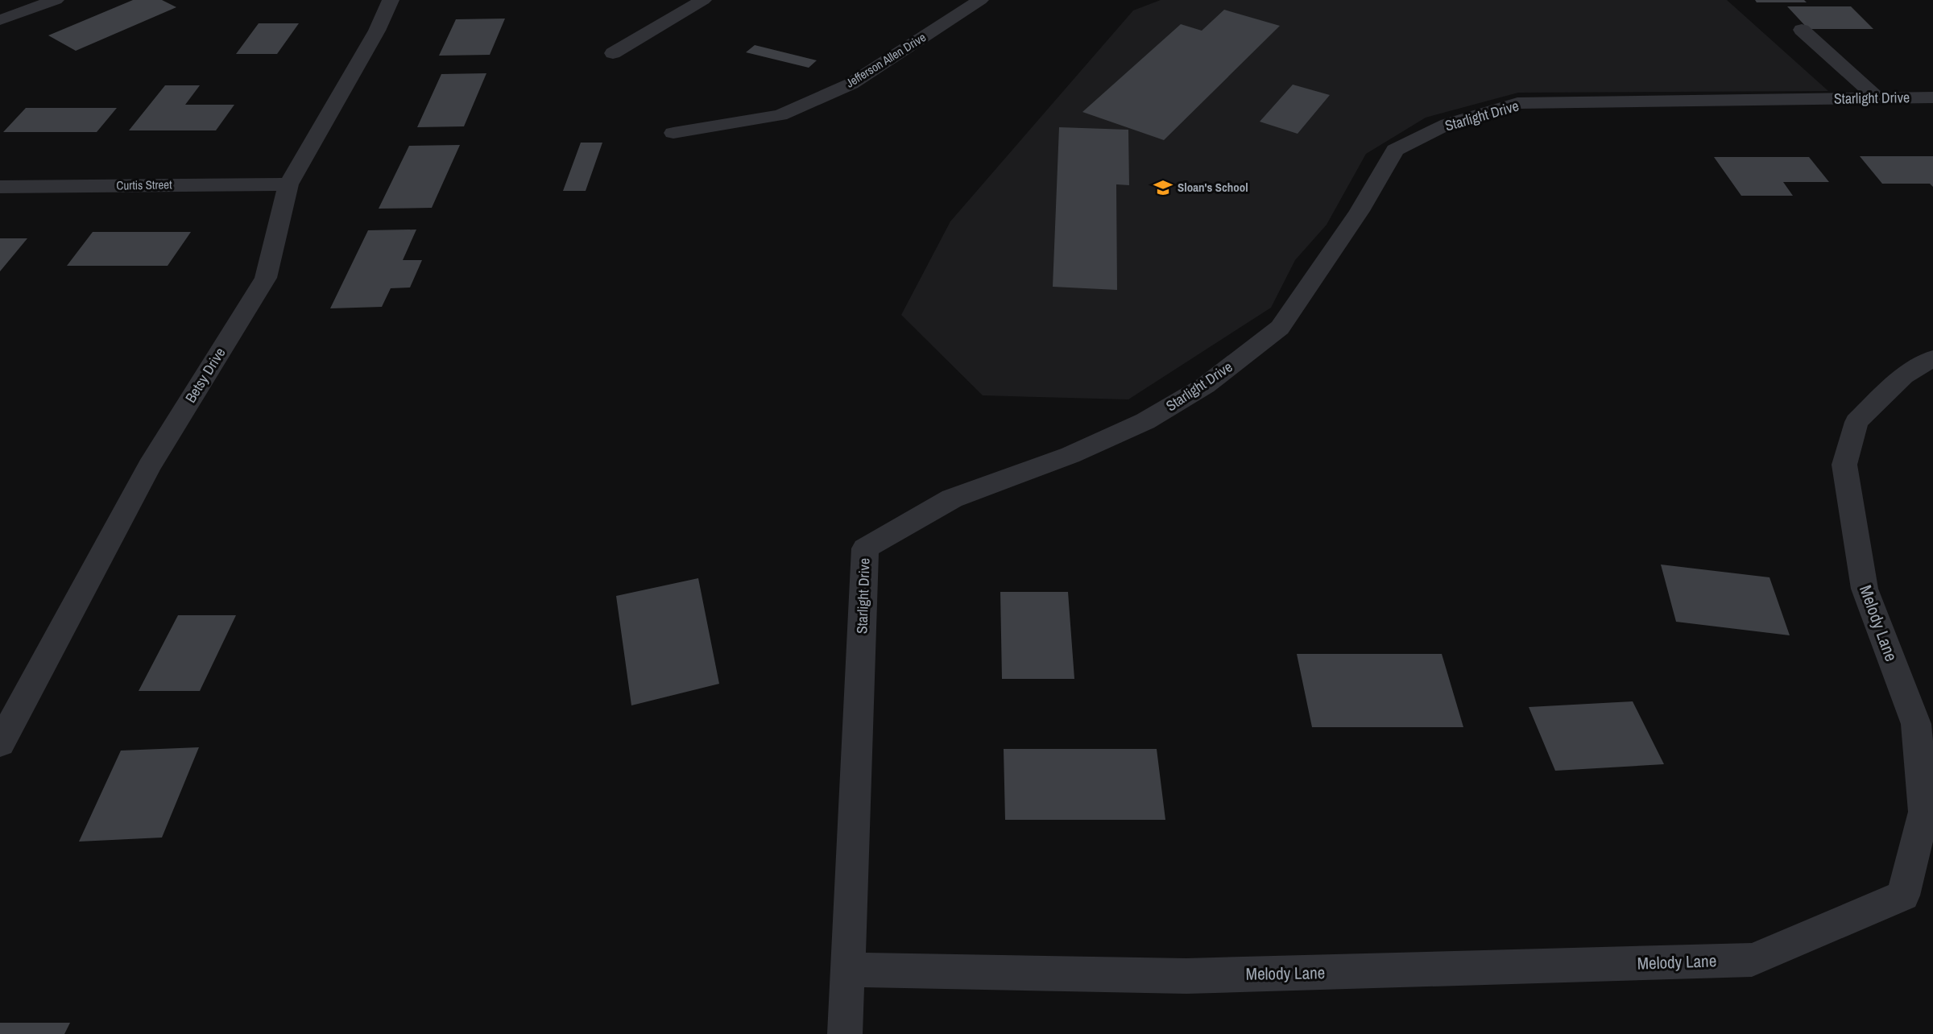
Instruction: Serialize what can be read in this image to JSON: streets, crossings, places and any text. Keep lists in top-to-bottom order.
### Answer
{
  "streets": {
    "street": [
      "Jefferson Allen Drive",
      "Starlight Drive",
      "Curtis Street",
      "Betsy Drive",
      "Melody Lane"
    ]
  },
  "crossings": [
    ["Starlight Drive", "Melody Lane"],
    ["Curtis Street", "Betsy Drive"]
  ],
  "places": {
    "school or university": ["Sloan's School"]
  }
}
